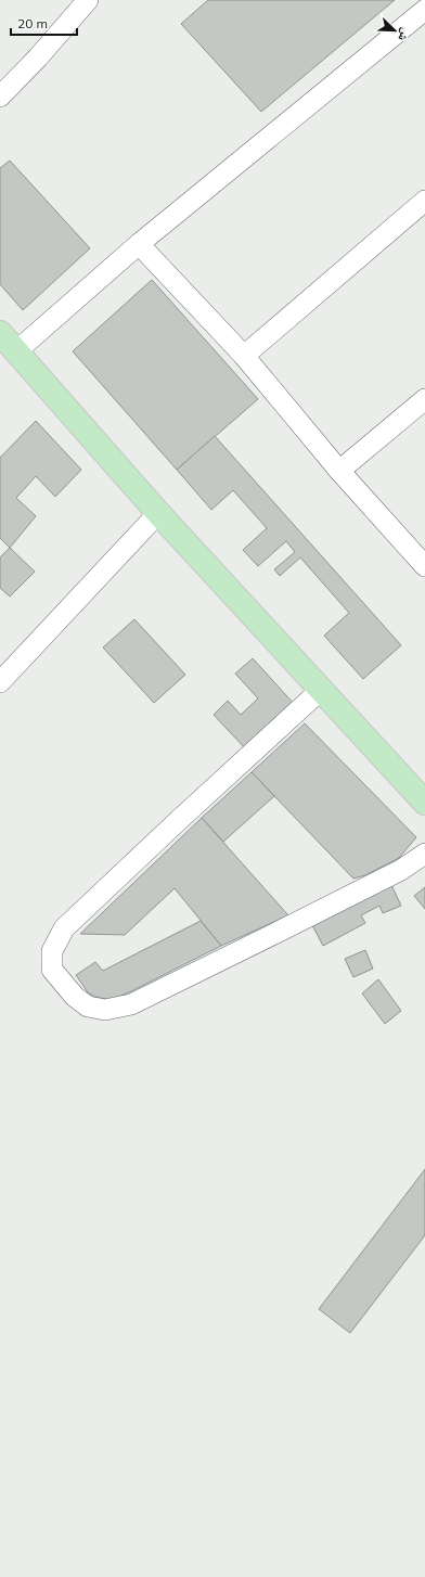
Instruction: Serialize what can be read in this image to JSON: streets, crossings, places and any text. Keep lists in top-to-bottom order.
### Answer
{
  "scale_bar": "20 m",
  "north": "bottom right"
}
